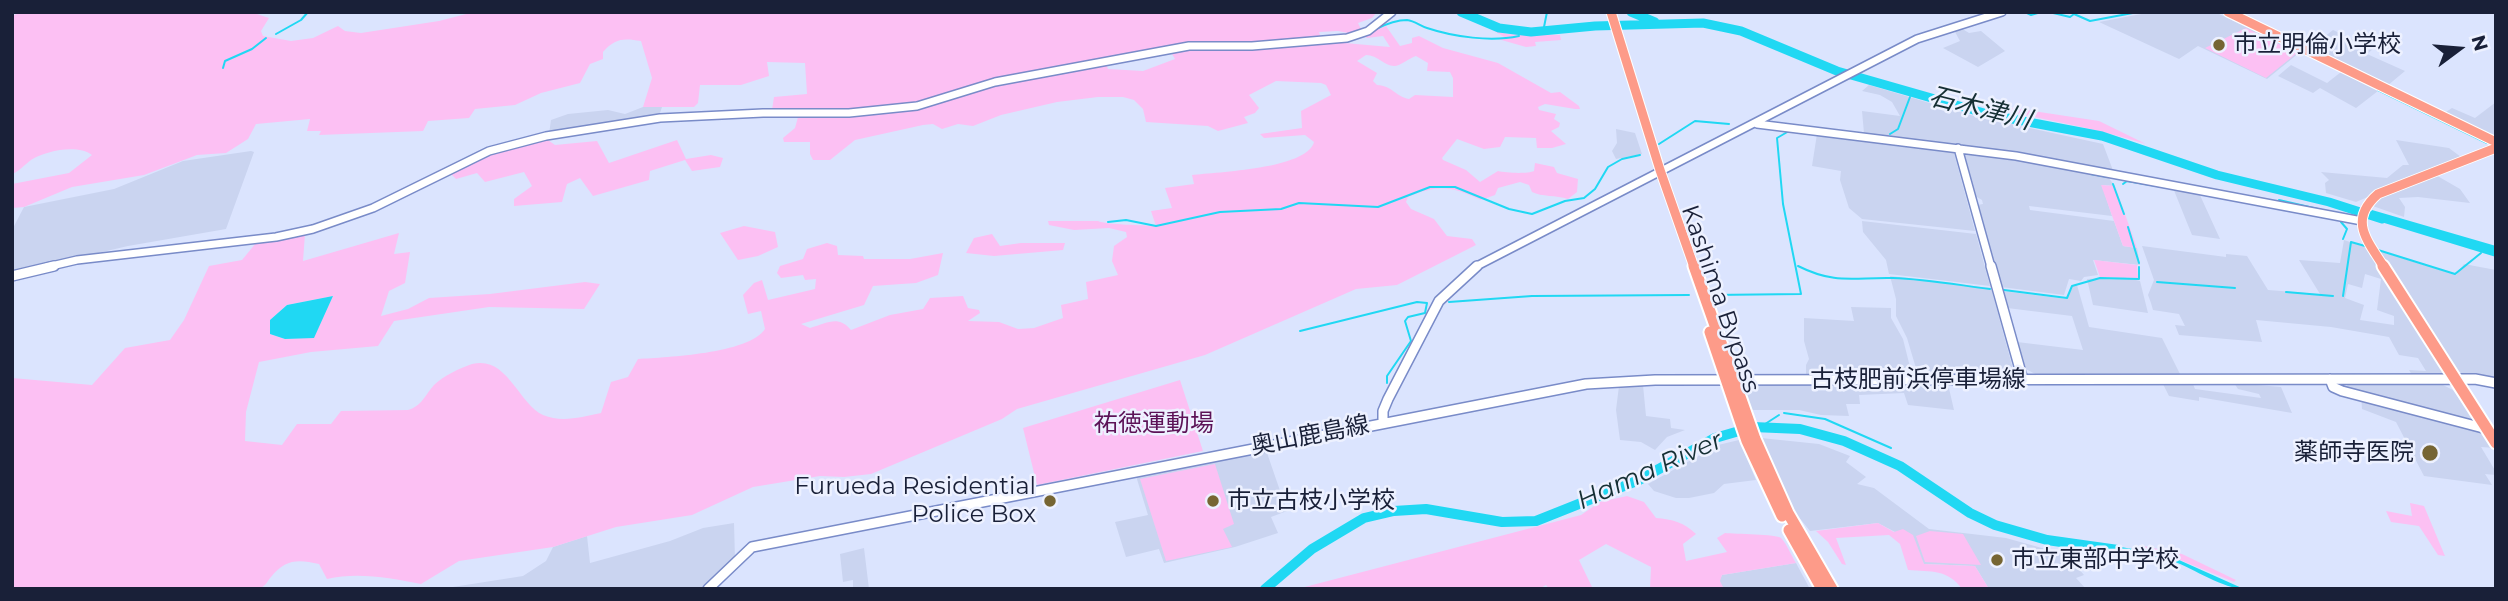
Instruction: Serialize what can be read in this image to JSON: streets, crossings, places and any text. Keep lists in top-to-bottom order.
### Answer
{
  "streets": {
    "highway": ["Kashima Bypass"],
    "main road": ["古枝肥前浜停車場線", "奥山鹿島線"]
  },
  "crossings": [
    ["Kashima Bypass", "古枝肥前浜停車場線"],
    ["Kashima Bypass", "奥山鹿島線"],
    ["古枝肥前浜停車場線", "奥山鹿島線"]
  ],
  "water": ["石木津川", "Hama River"],
  "parks": ["祐徳運動場"],
  "places": [
    "市立明倫小学校",
    "薬師寺医院",
    "Furueda Residential Police Box",
    "市立古枝小学校",
    "市立東部中学校"
  ],
  "north": "right"
}
